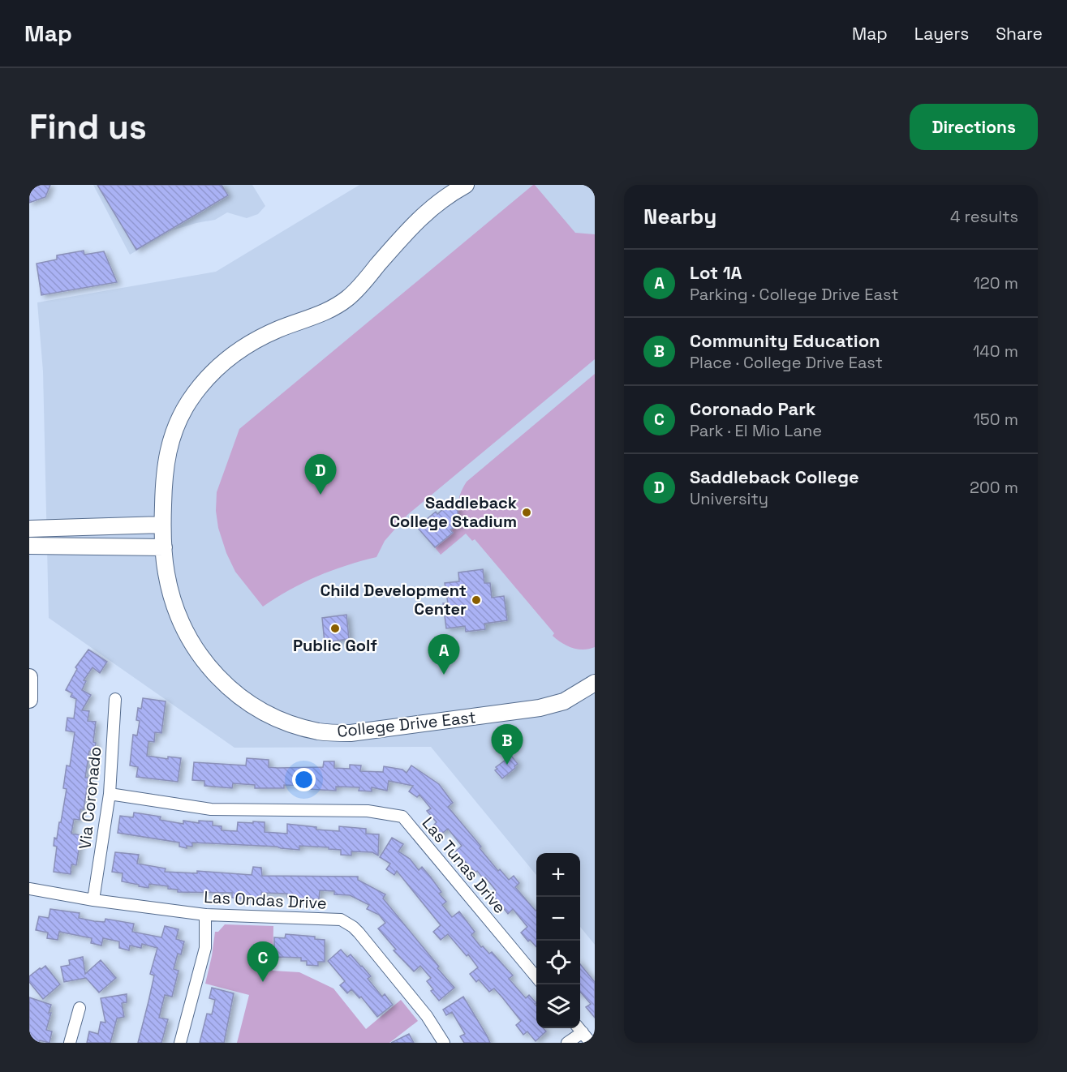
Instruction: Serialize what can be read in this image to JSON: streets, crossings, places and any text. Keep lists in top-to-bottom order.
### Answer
{
  "streets": {
    "street": [
      "College Drive East",
      "Via Coronado",
      "Las Tunas Drive",
      "Las Ondas Drive"
    ]
  },
  "crossings": [
    ["Via Coronado", "Las Tunas Drive"],
    ["Via Coronado", "Las Ondas Drive"]
  ],
  "places": ["Saddleback College Stadium", "Child Development Center", "Public Golf"],
  "page": {
    "header": "Map",
    "nav": ["Map", "Layers", "Share"],
    "buttons": "Directions",
    "title": "Find us",
    "heading": ["Nearby", "4 results"],
    "list": [
      {
        "mark": "A",
        "name": "Lot 1A",
        "note": "Parking · College Drive East",
        "value": "120 m"
      },
      {
        "mark": "B",
        "name": "Community Education",
        "note": "Place · College Drive East",
        "value": "140 m"
      },
      {
        "mark": "C",
        "name": "Coronado Park",
        "note": "Park · El Mio Lane",
        "value": "150 m"
      },
      {
        "mark": "D",
        "name": "Saddleback College",
        "note": "University",
        "value": "200 m"
      }
    ],
    "pins": [
      "D",
      "A",
      "B",
      "C"
    ],
    "map_buttons": ["+", "−"]
  }
}
